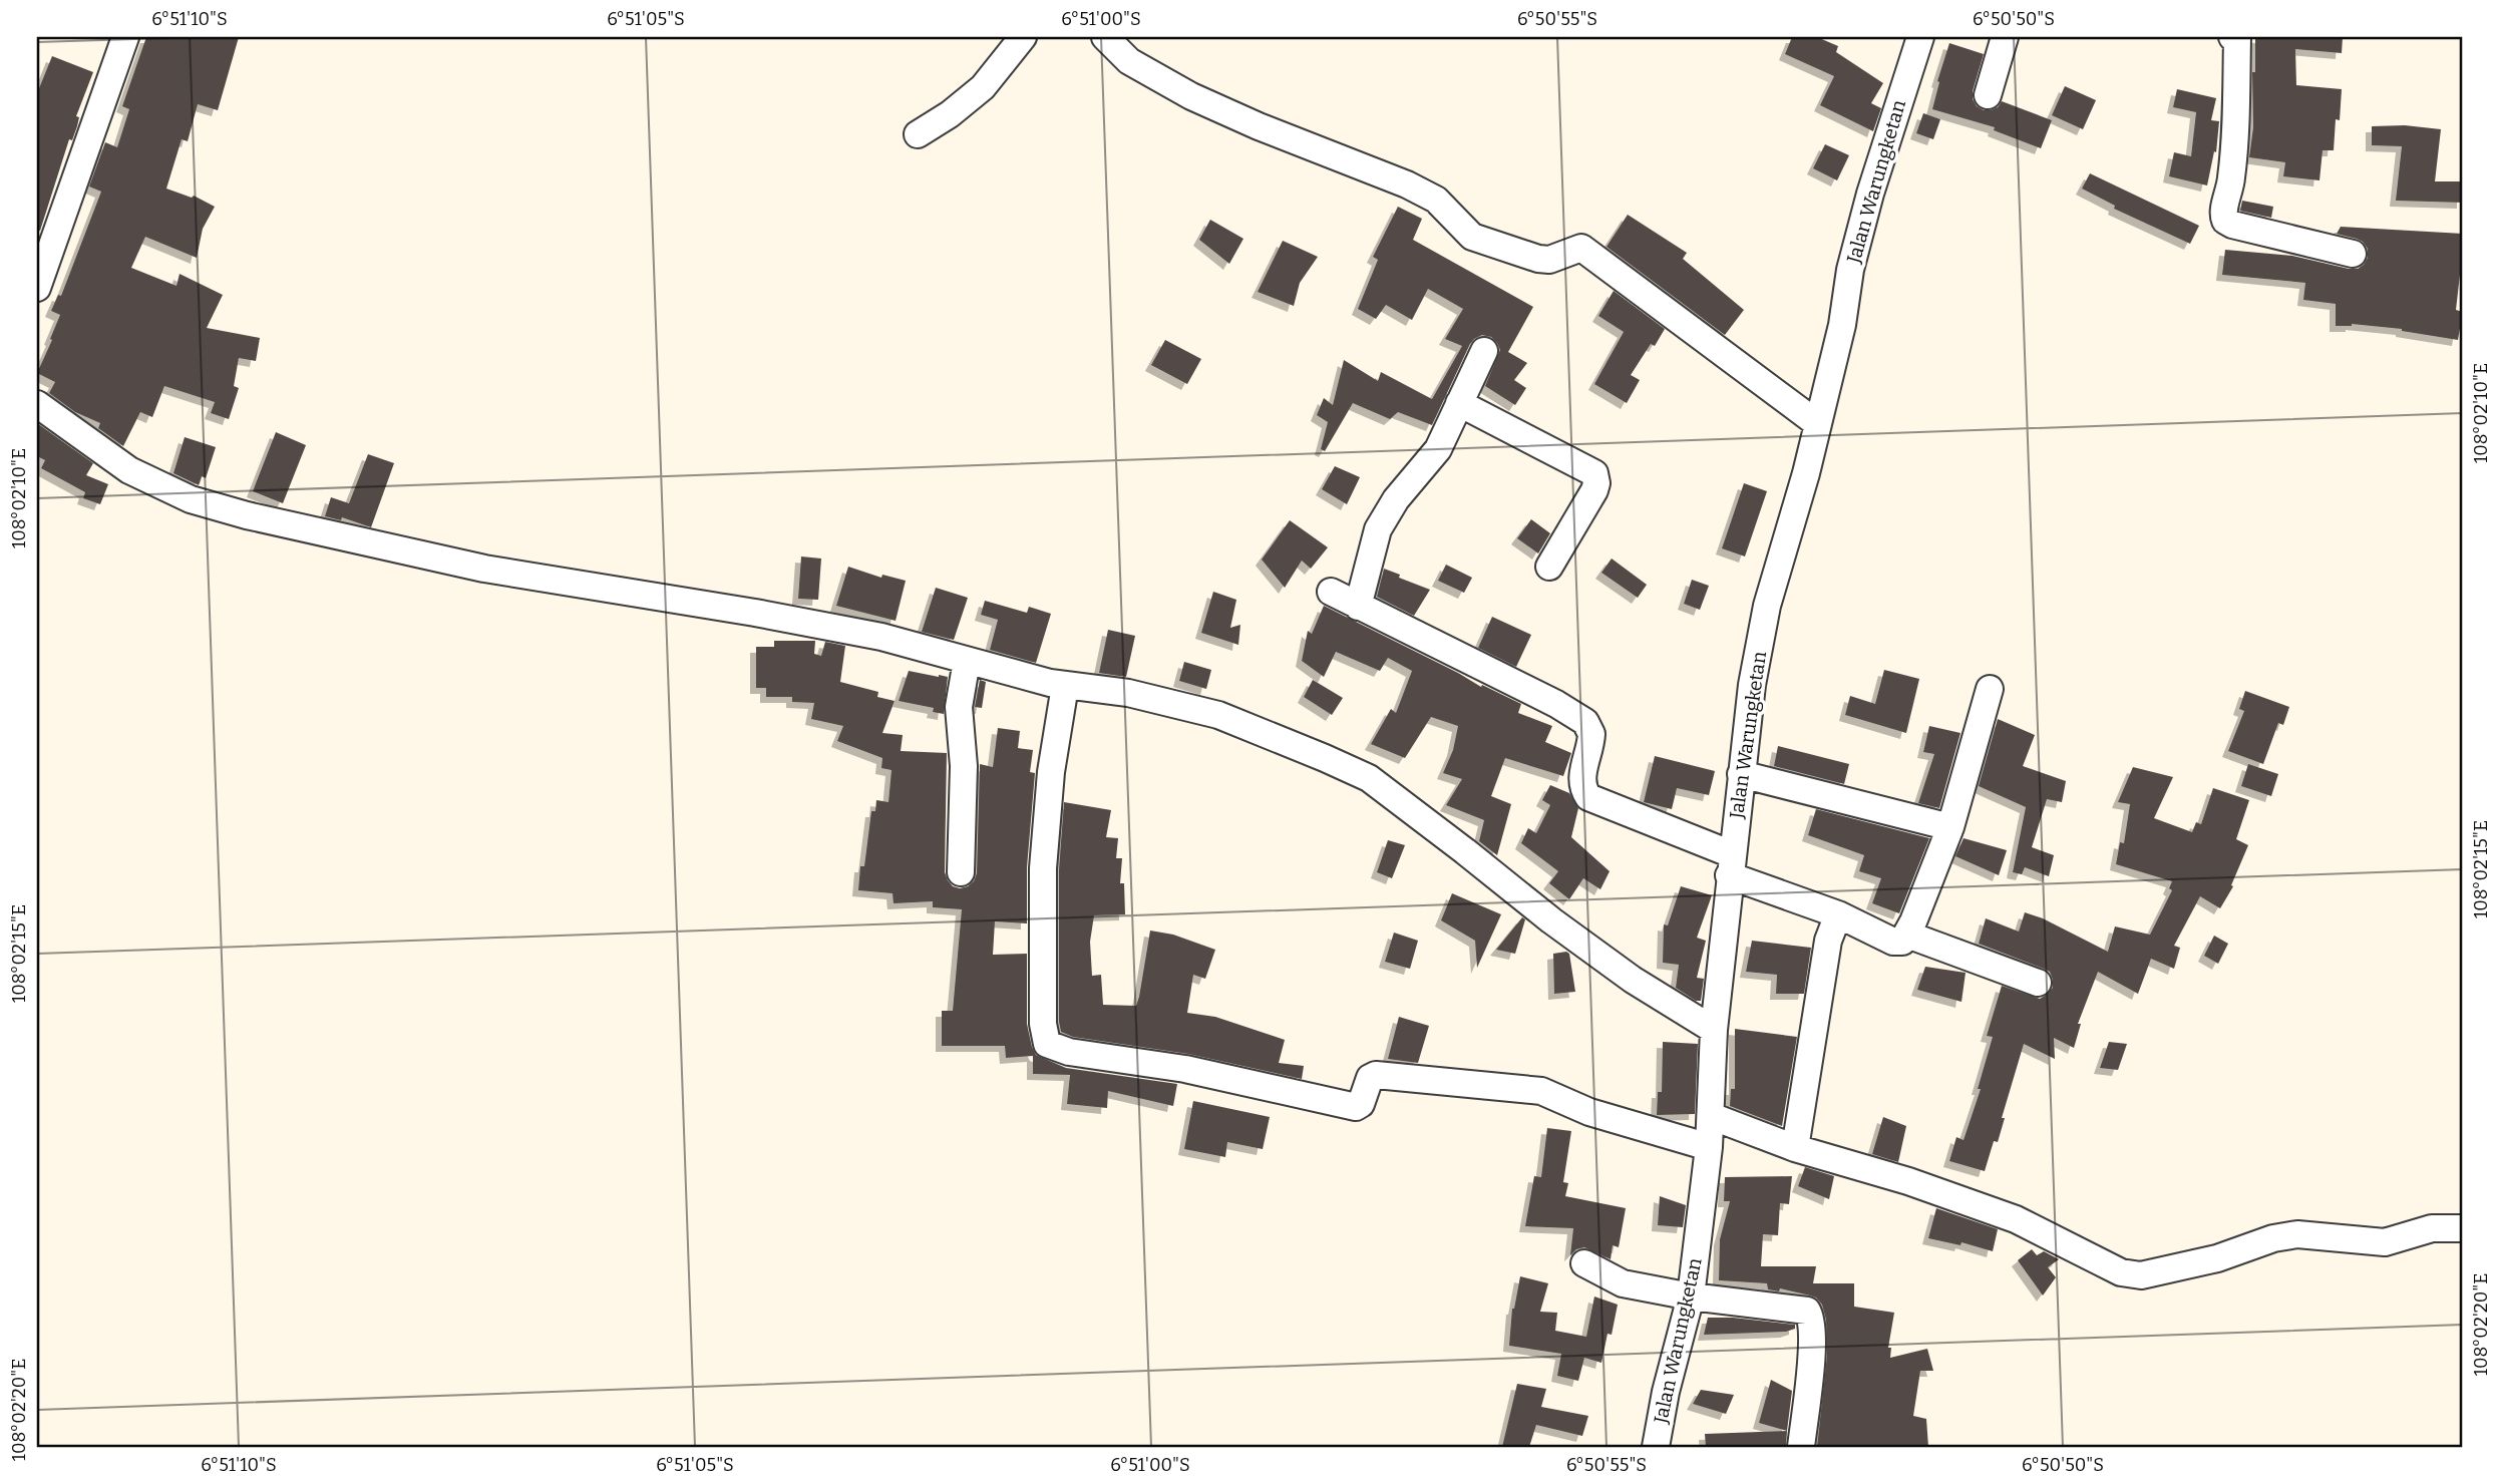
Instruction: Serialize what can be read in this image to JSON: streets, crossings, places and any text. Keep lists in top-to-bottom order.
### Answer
{
  "streets": {
    "street": ["Jalan Warungketan"]
  },
  "coordinates": [
    "6°51'10\"S",
    "6°51'05\"S",
    "6°51'00\"S",
    "6°50'55\"S",
    "6°50'50\"S",
    "108°02'10\"E",
    "108°02'15\"E",
    "108°02'20\"E"
  ]
}
